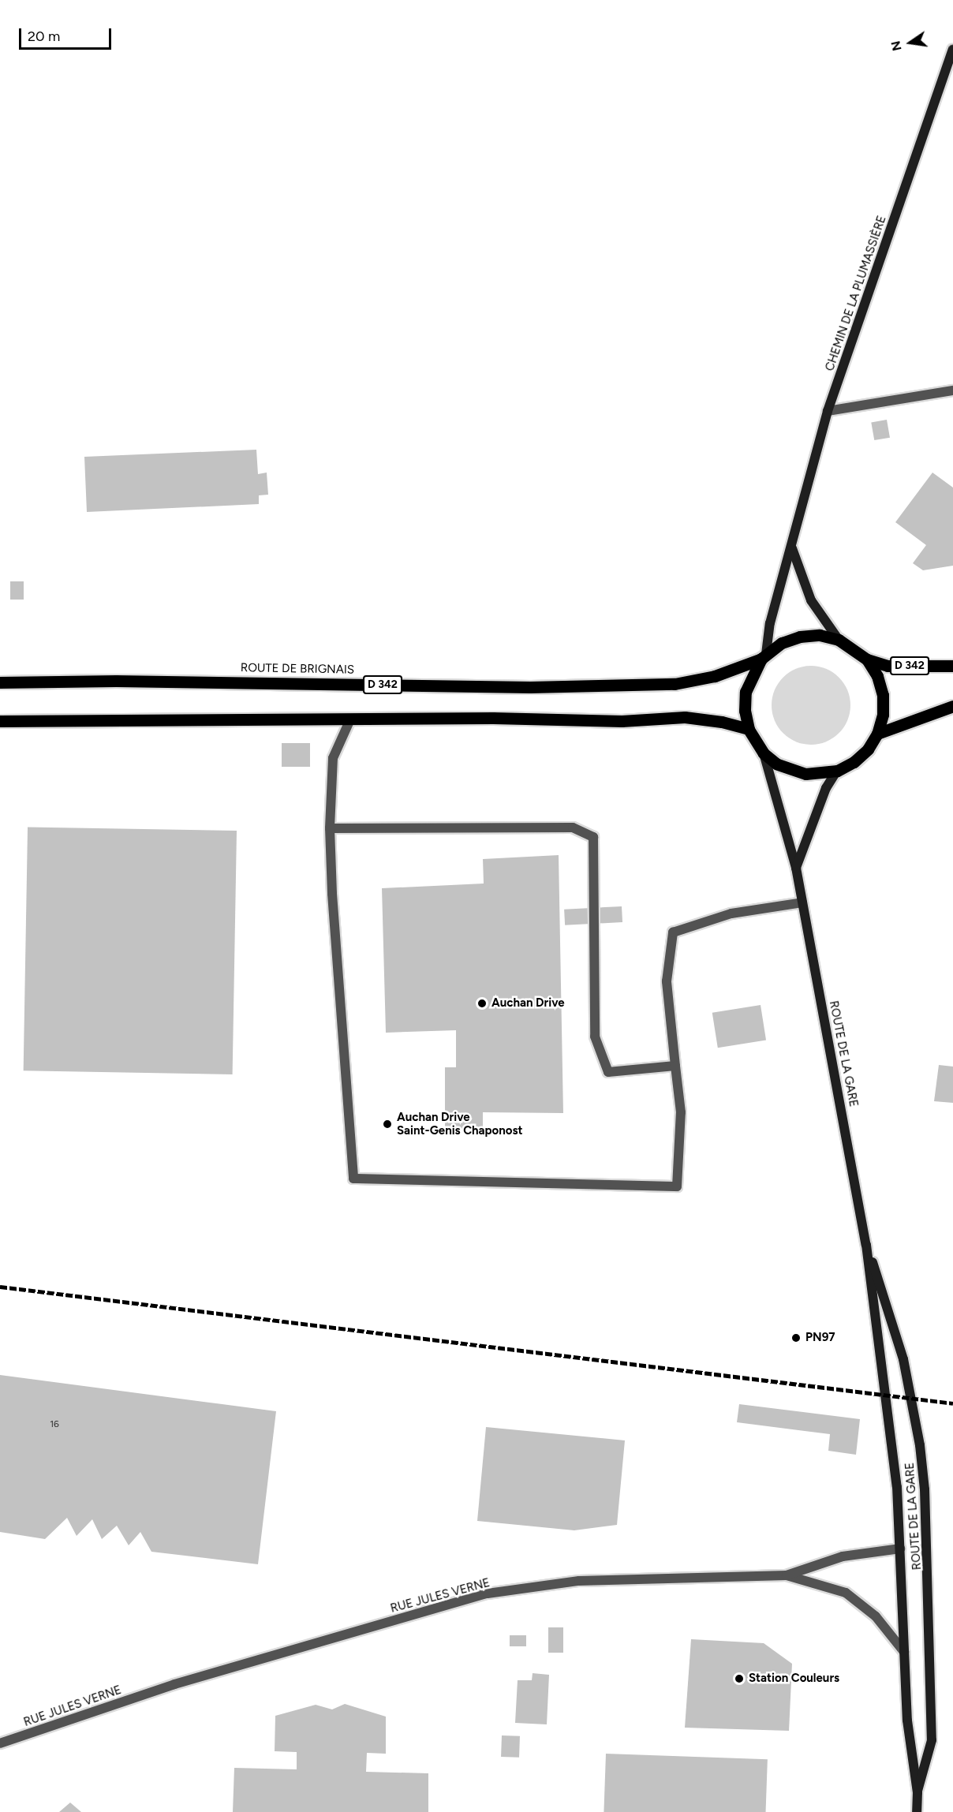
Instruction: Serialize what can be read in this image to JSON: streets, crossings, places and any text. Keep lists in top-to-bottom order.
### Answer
{
  "streets": {
    "main road": [
      "CHEMIN DE LA PLUMASSIÈRE",
      "D 342",
      "ROUTE DE BRIGNAIS",
      "ROUTE DE LA GARE"
    ],
    "street": ["RUE JULES VERNE"]
  },
  "crossings": [
    ["CHEMIN DE LA PLUMASSIÈRE", "D 342"],
    ["CHEMIN DE LA PLUMASSIÈRE", "ROUTE DE BRIGNAIS"],
    ["CHEMIN DE LA PLUMASSIÈRE", "ROUTE DE LA GARE"],
    ["D 342", "ROUTE DE BRIGNAIS"],
    ["D 342", "ROUTE DE LA GARE"],
    ["ROUTE DE BRIGNAIS", "ROUTE DE LA GARE"],
    ["ROUTE DE LA GARE", "RUE JULES VERNE"]
  ],
  "places": [
    "Auchan Drive",
    "Auchan Drive Saint-Genis Chaponost",
    "PN97",
    "Station Couleurs"
  ],
  "house_numbers": ["16"],
  "scale_bar": "20 m",
  "north": "left"
}
